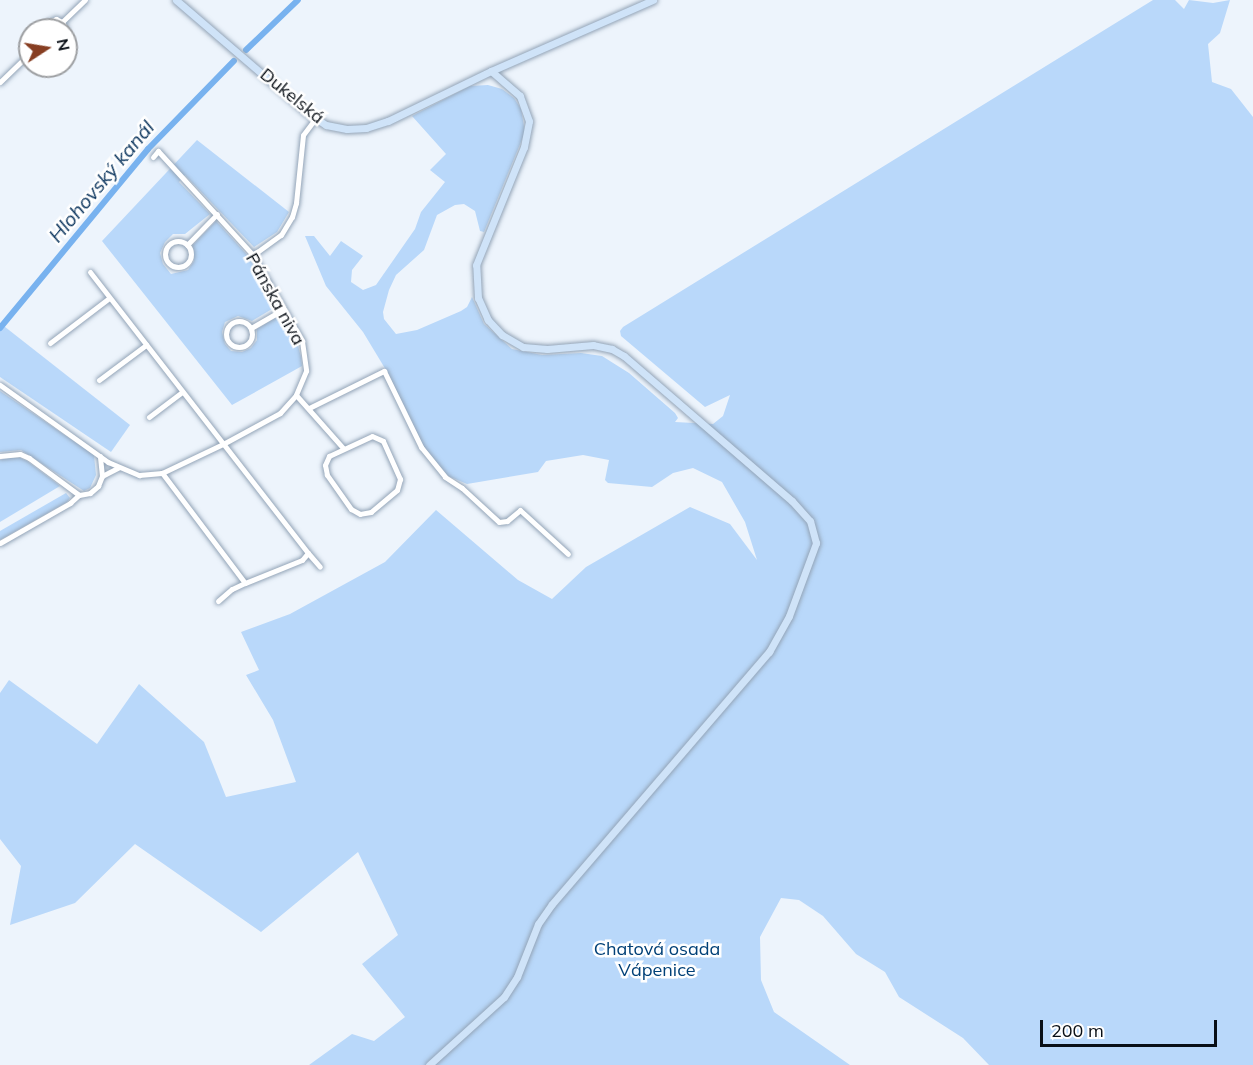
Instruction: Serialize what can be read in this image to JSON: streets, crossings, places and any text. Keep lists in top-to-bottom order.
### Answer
{
  "streets": {
    "main road": ["Dukelská"],
    "street": ["Pánska niva"]
  },
  "water": ["Hlohovský kanál"],
  "parks": ["Chatová osada Vápenice"],
  "scale_bar": "200 m",
  "north": "right"
}
